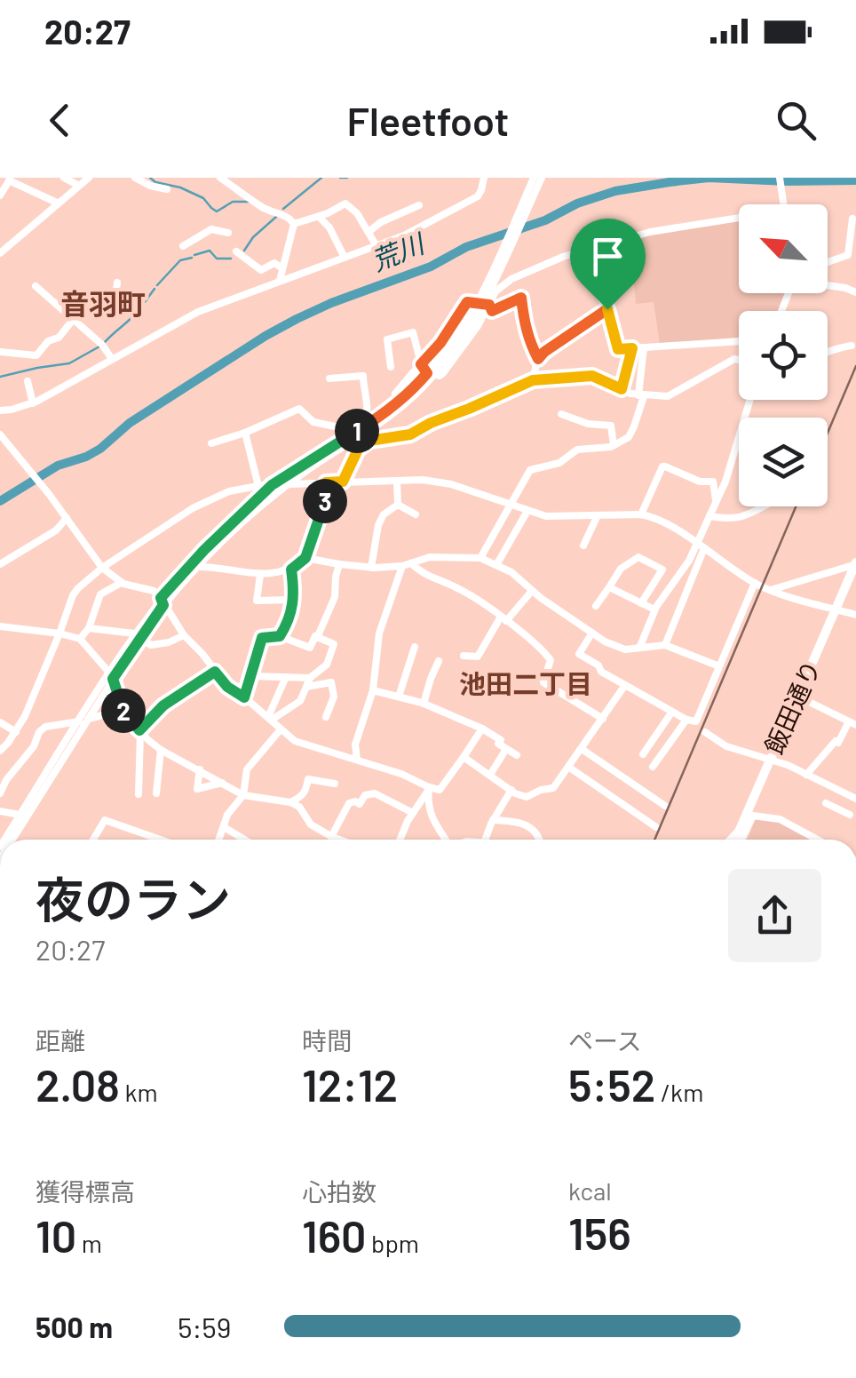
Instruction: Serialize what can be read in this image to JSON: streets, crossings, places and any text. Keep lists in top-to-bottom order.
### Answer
{
  "streets": {
    "main road": ["飯田通り"]
  },
  "districts": ["音羽町", "池田二丁目"],
  "water": ["荒川"],
  "north": "top left",
  "page": {
    "status": "20:27",
    "header": "Fleetfoot",
    "pins": ["1", "3", "2"],
    "heading": ["夜のラン", "20:27"],
    "stats": [
      ["距離", "2.08 km"],
      ["時間", "12:12"],
      ["ペース", "5:52 /km"],
      ["獲得標高", "10 m"],
      ["心拍数", "160 bpm"],
      ["kcal", "156"]
    ],
    "list": [
      {
        "name": "500 m",
        "note": "5:59"
      }
    ]
  }
}
